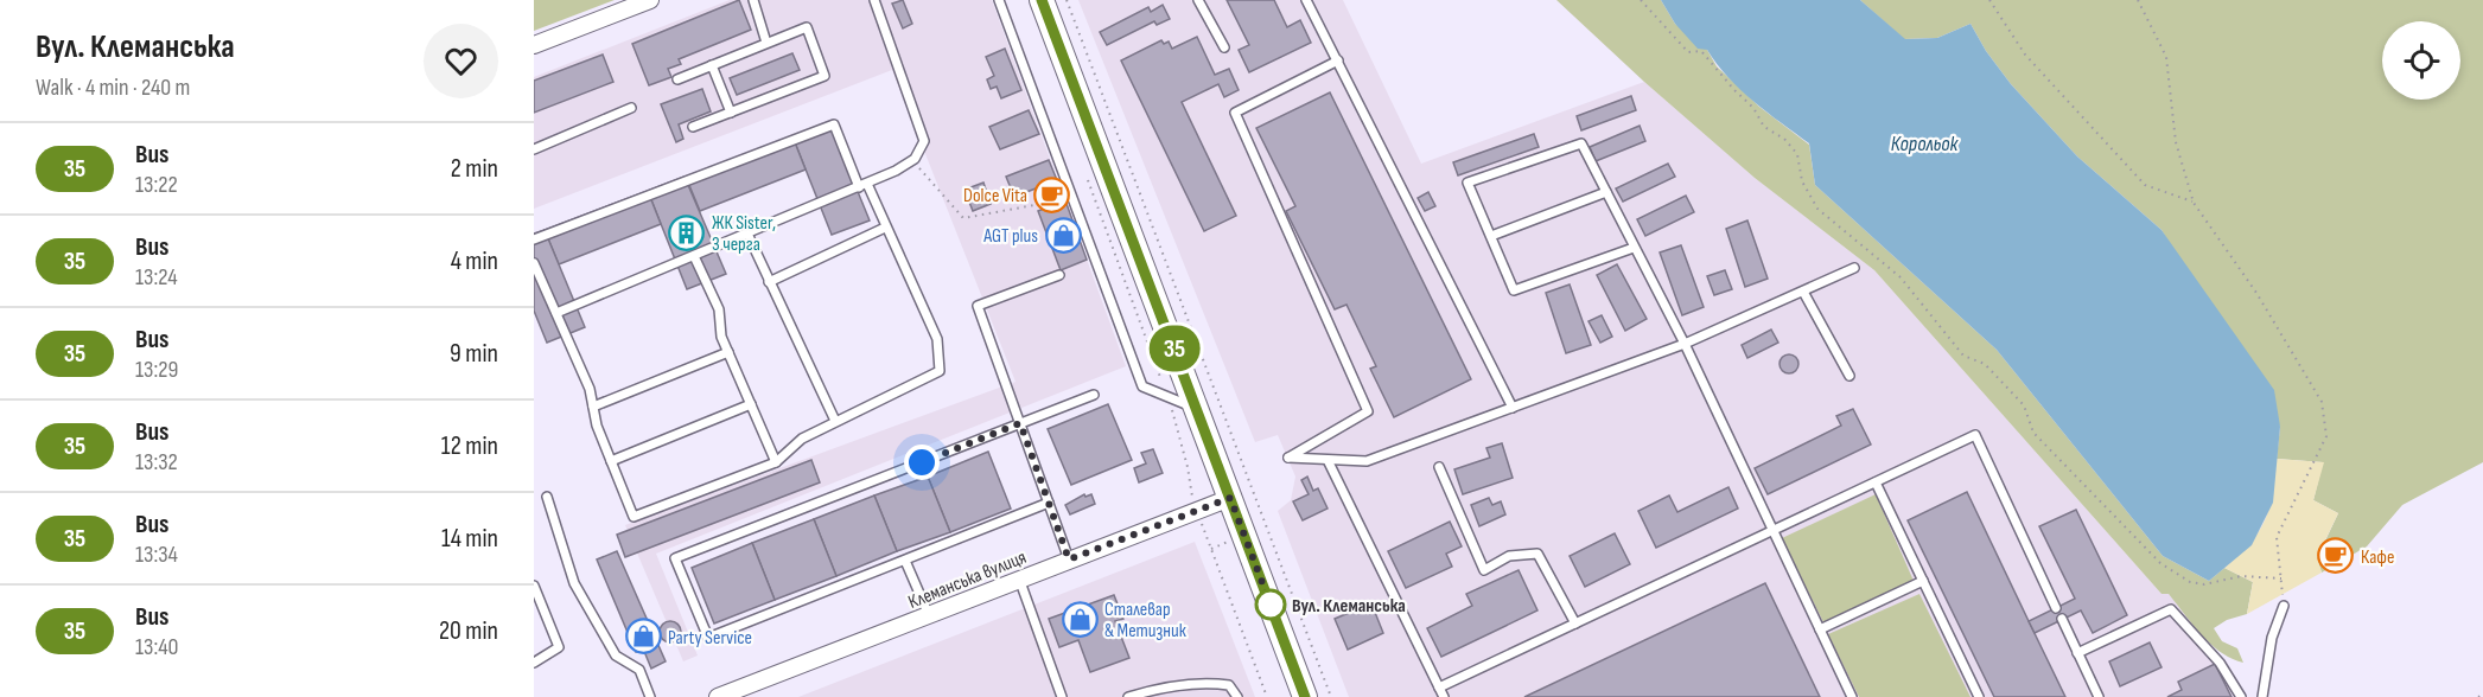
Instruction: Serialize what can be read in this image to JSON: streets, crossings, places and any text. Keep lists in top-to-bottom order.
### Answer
{
  "streets": {
    "street": ["Клеманська вулиця"]
  },
  "water": ["Корольок"],
  "places": {
    "cafe": ["Dolce Vita", "Кафе"],
    "building": ["ЖК Sister, 3 черга"],
    "shop": ["AGT plus", "Сталевар & Метизник", "Party Service"],
    "other": ["Вул. Клеманська"]
  },
  "lines": ["bus line 35"],
  "page": {
    "heading": ["Вул. Клеманська", "Walk · 4 min · 240 m"],
    "on_map": "35",
    "list": [
      {
        "mark": "35",
        "name": "Bus",
        "note": "13:22",
        "value": "2 min"
      },
      {
        "mark": "35",
        "name": "Bus",
        "note": "13:24",
        "value": "4 min"
      },
      {
        "mark": "35",
        "name": "Bus",
        "note": "13:29",
        "value": "9 min"
      },
      {
        "mark": "35",
        "name": "Bus",
        "note": "13:32",
        "value": "12 min"
      },
      {
        "mark": "35",
        "name": "Bus",
        "note": "13:34",
        "value": "14 min"
      },
      {
        "mark": "35",
        "name": "Bus",
        "note": "13:40",
        "value": "20 min"
      }
    ]
  }
}
